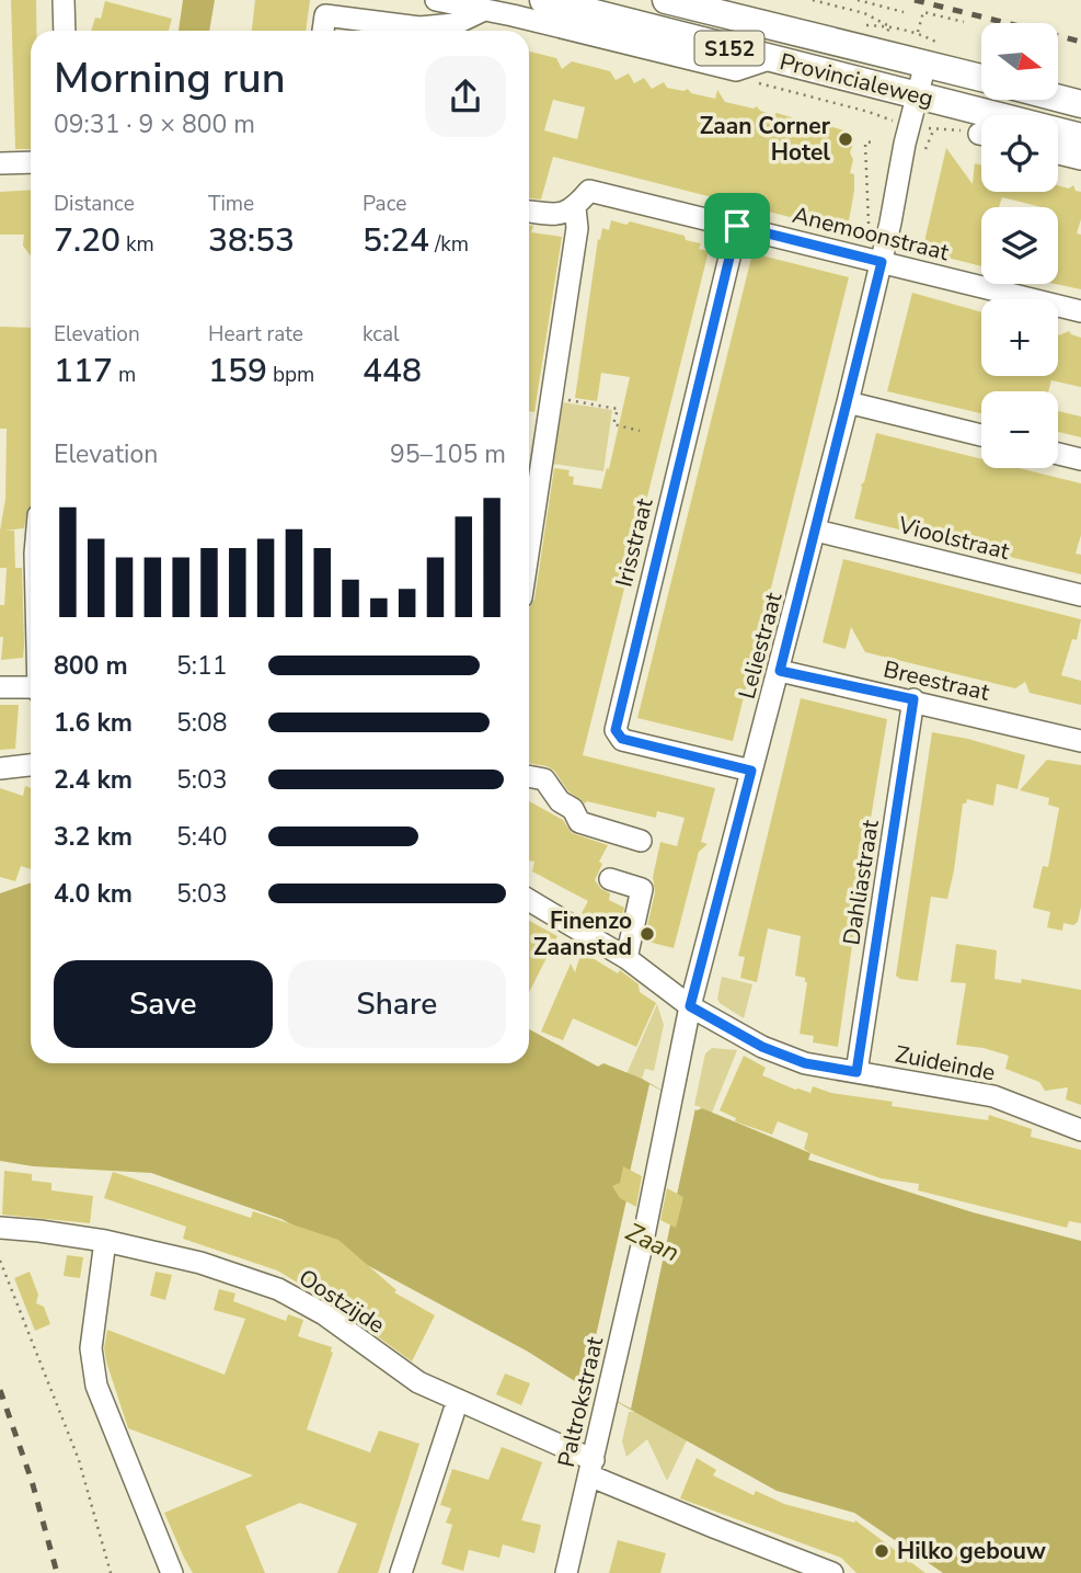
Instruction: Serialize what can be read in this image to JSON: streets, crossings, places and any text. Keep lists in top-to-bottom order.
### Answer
{
  "streets": {
    "main road": ["S152", "Provincialeweg"],
    "street": [
      "Anemoonstraat",
      "Vioolstraat",
      "Irisstraat",
      "Leliestraat",
      "Breestraat",
      "Dahliastraat",
      "Zuideinde",
      "Oostzijde",
      "Paltrokstraat"
    ]
  },
  "crossings": [
    ["Provincialeweg", "Leliestraat"],
    ["Anemoonstraat", "Irisstraat"],
    ["Anemoonstraat", "Leliestraat"],
    ["Vioolstraat", "Leliestraat"],
    ["Irisstraat", "Leliestraat"],
    ["Leliestraat", "Breestraat"],
    ["Leliestraat", "Zuideinde"],
    ["Leliestraat", "Paltrokstraat"],
    ["Breestraat", "Dahliastraat"],
    ["Dahliastraat", "Zuideinde"],
    ["Oostzijde", "Paltrokstraat"]
  ],
  "water": ["Zaan"],
  "places": ["Zaan Corner Hotel", "Finenzo Zaanstad", "Hilko gebouw"],
  "north": "right",
  "page": {
    "map_buttons": ["+", "−"],
    "heading": ["Morning run", "09:31 · 9 × 800 m"],
    "stats": [
      ["Distance", "7.20 km"],
      ["Time", "38:53"],
      ["Pace", "5:24 /km"],
      ["Elevation", "117 m"],
      ["Heart rate", "159 bpm"],
      ["kcal", "448"]
    ],
    "chart": ["Elevation", "95–105 m"],
    "list": [
      {
        "name": "800 m",
        "note": "5:11"
      },
      {
        "name": "1.6 km",
        "note": "5:08"
      },
      {
        "name": "2.4 km",
        "note": "5:03"
      },
      {
        "name": "3.2 km",
        "note": "5:40"
      },
      {
        "name": "4.0 km",
        "note": "5:03"
      }
    ],
    "buttons": ["Save", "Share"]
  }
}
